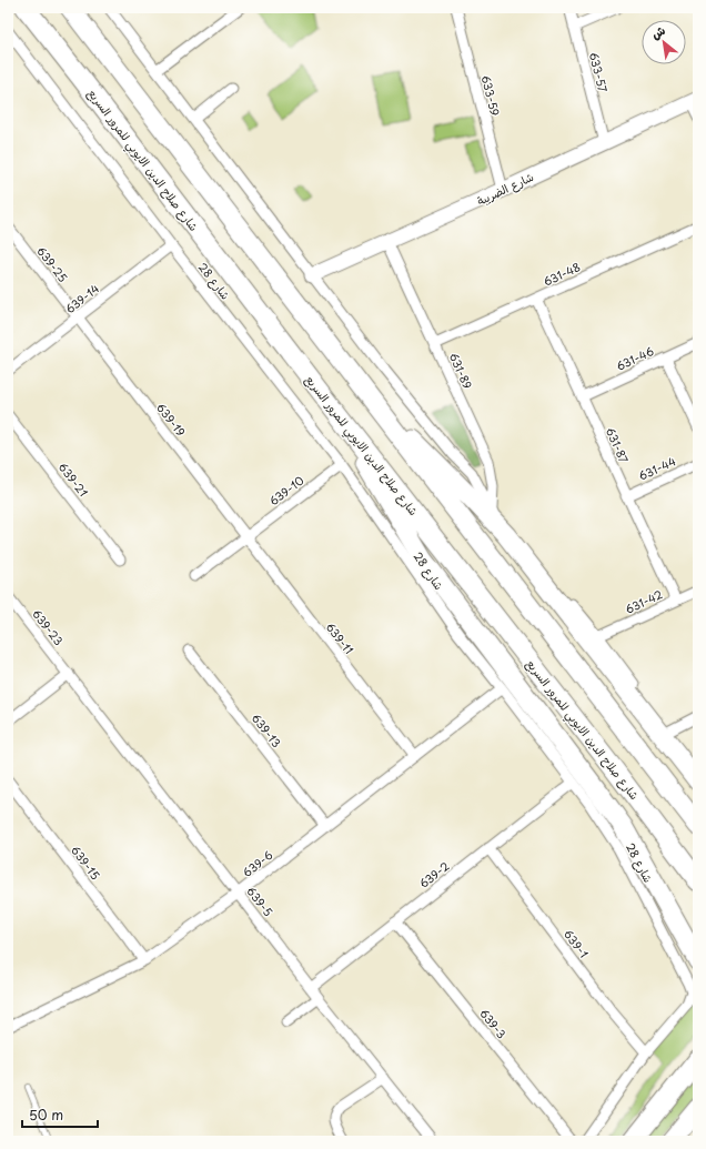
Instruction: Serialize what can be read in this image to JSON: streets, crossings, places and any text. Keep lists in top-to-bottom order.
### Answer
{
  "streets": {
    "highway": ["شارع صلاح الدين الايوبي للمرور السريع"],
    "street": [
      "633-57",
      "633-59",
      "شارع الضريبة",
      "639-25",
      "631-48",
      "شارع 28",
      "639-14",
      "631-46",
      "631-89",
      "639-19",
      "631-87",
      "631-44",
      "639-21",
      "639-10",
      "631-42",
      "639-23",
      "639-11",
      "639-13",
      "639-15",
      "639-6",
      "639-2",
      "639-5",
      "639-1",
      "639-3"
    ]
  },
  "crossings": [
    ["633-57", "شارع الضريبة"],
    ["633-59", "شارع الضريبة"],
    ["شارع الضريبة", "631-89"],
    ["639-25", "639-14"],
    ["639-25", "639-19"],
    ["631-48", "631-89"],
    ["631-48", "631-87"],
    ["شارع 28", "639-14"],
    ["شارع 28", "639-10"],
    ["شارع 28", "639-6"],
    ["شارع 28", "639-2"],
    ["شارع 28", "639-1"],
    ["639-14", "639-19"],
    ["631-46", "631-87"],
    ["639-19", "639-10"],
    ["639-19", "639-11"],
    ["631-87", "631-44"],
    ["631-87", "631-42"],
    ["639-10", "639-11"],
    ["639-23", "639-5"],
    ["639-11", "639-6"],
    ["639-13", "639-6"],
    ["639-15", "639-6"],
    ["639-6", "639-5"],
    ["639-2", "639-5"],
    ["639-2", "639-1"],
    ["639-2", "639-3"]
  ],
  "scale_bar": "50 m",
  "north": "top left"
}
